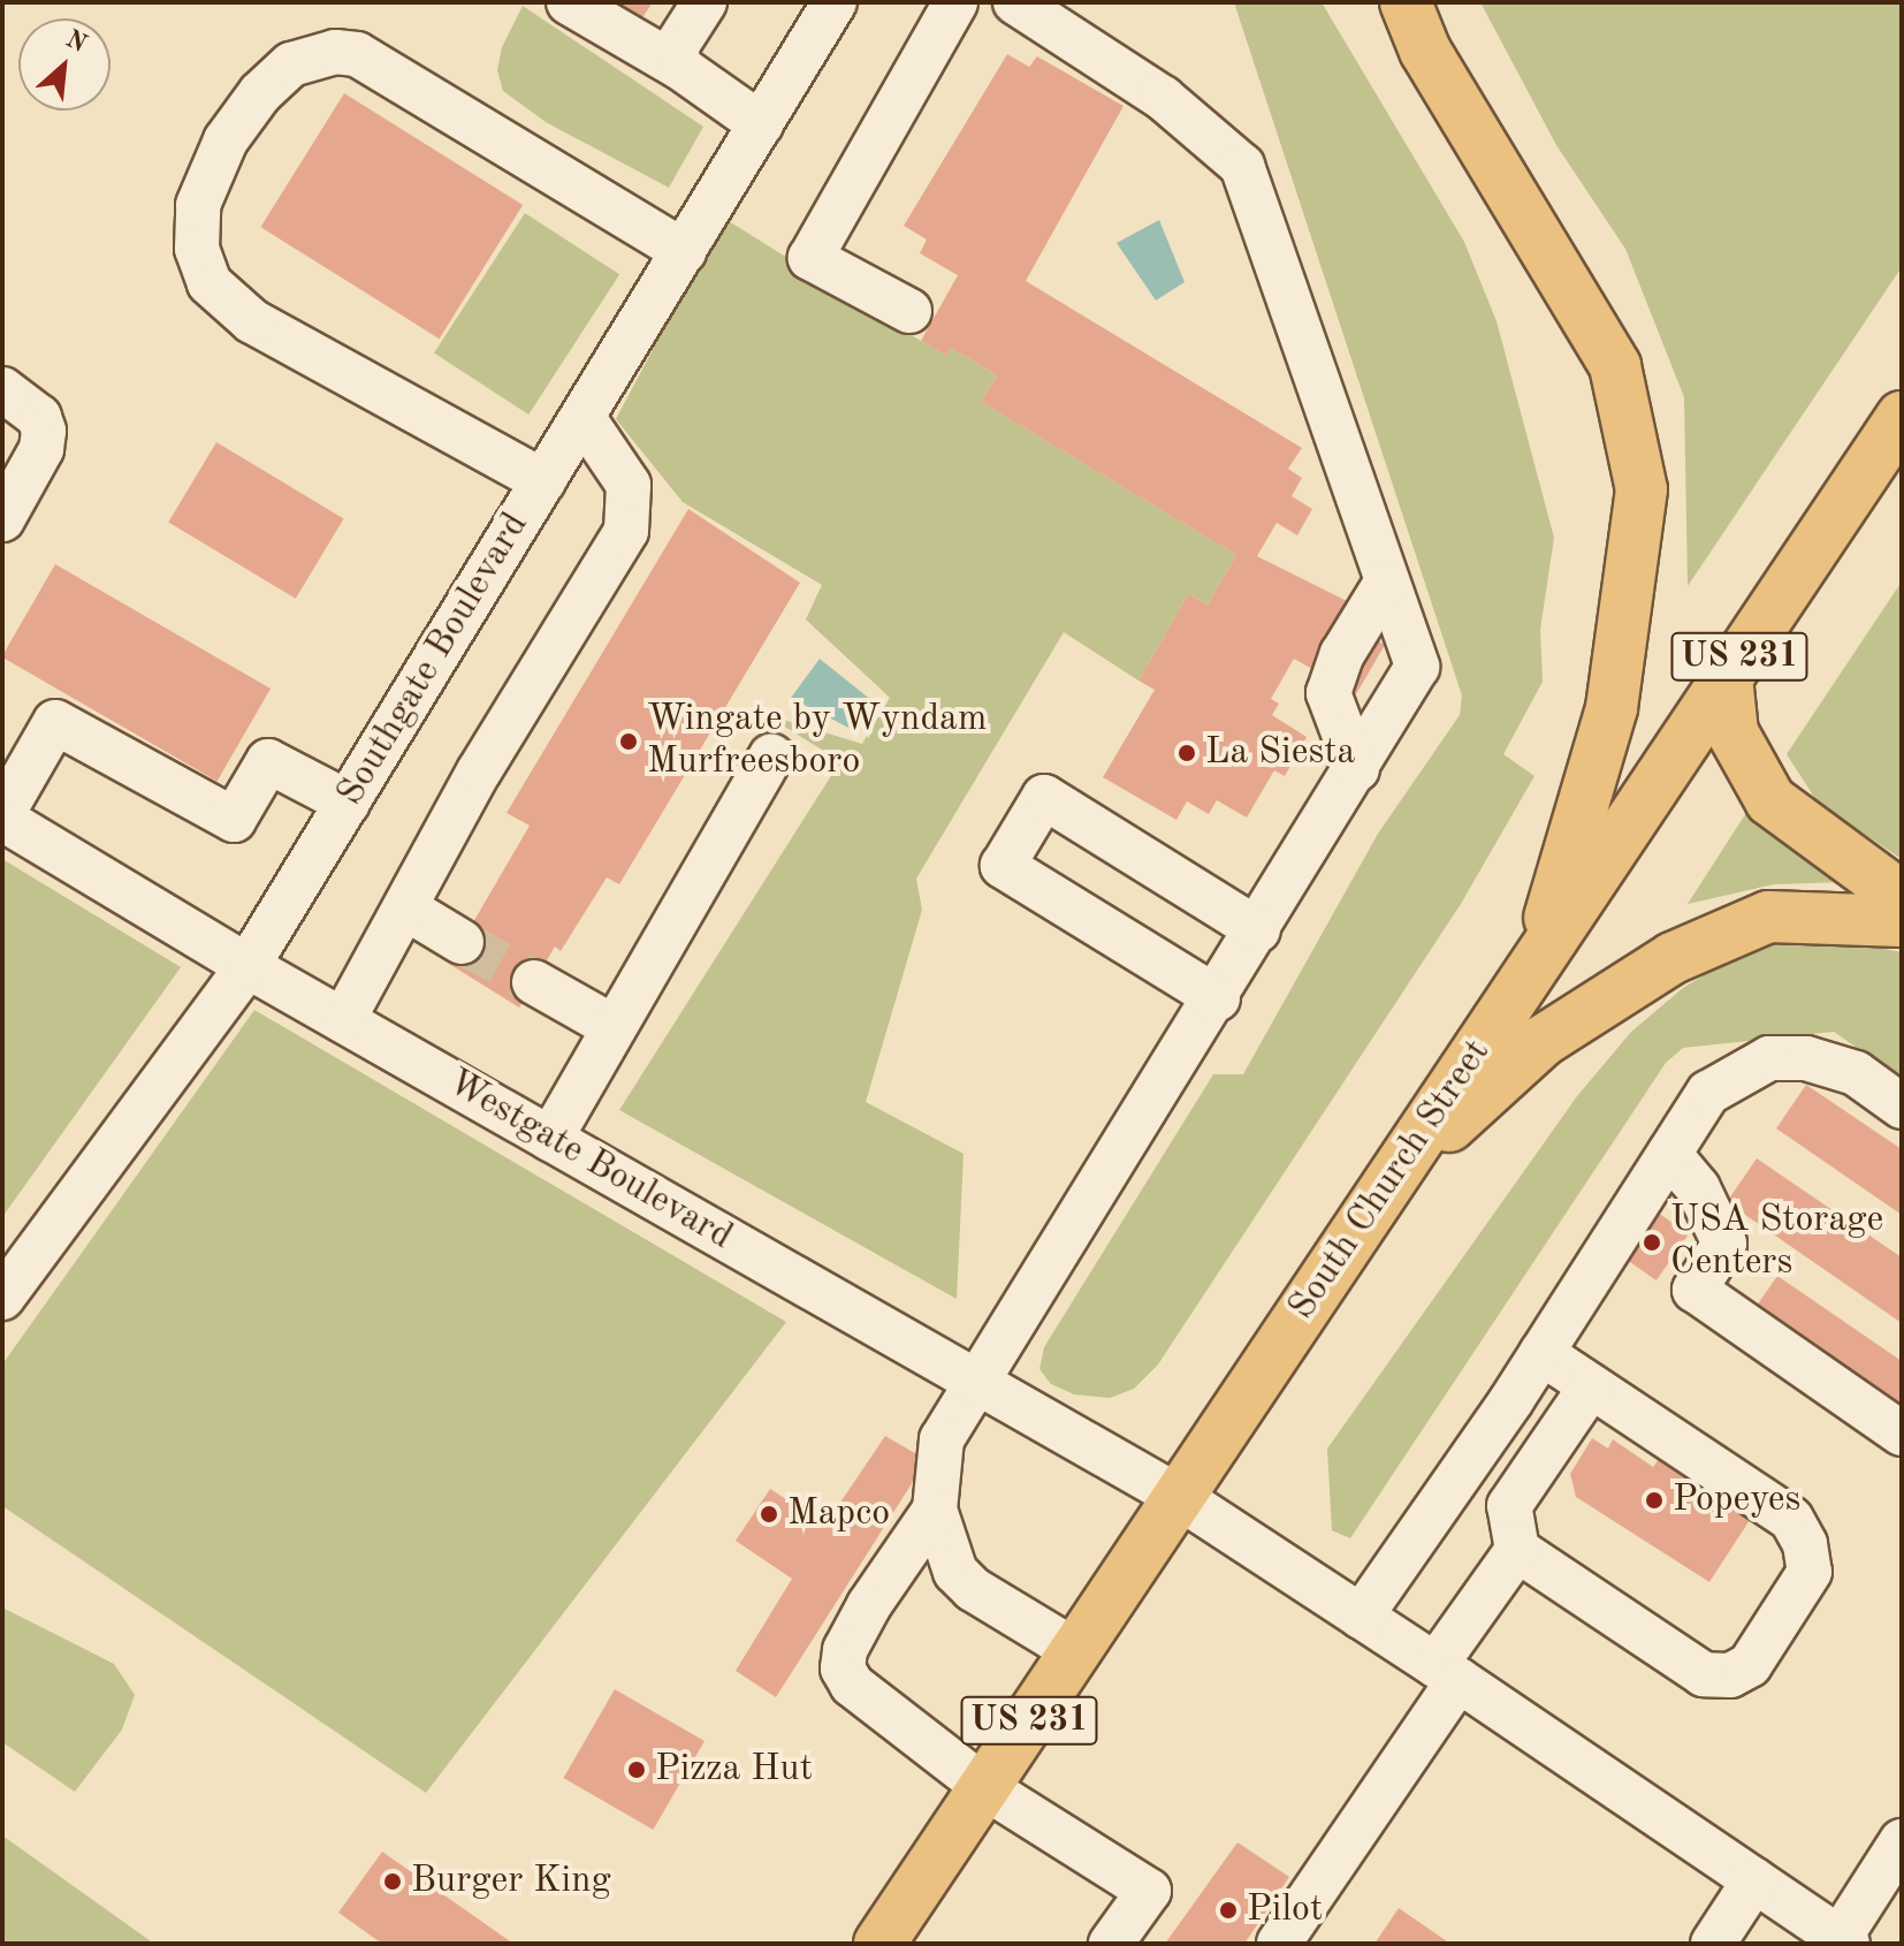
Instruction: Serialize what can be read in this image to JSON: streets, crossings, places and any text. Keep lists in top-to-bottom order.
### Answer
{
  "streets": {
    "highway": ["US 231", "South Church Street"],
    "street": ["Southgate Boulevard", "Westgate Boulevard"]
  },
  "crossings": [
    ["Southgate Boulevard", "Westgate Boulevard"],
    ["Westgate Boulevard", "South Church Street"]
  ],
  "places": [
    "Wingate by Wyndam Murfreesboro",
    "La Siesta",
    "USA Storage Centers",
    "Popeyes",
    "Mapco",
    "Pizza Hut",
    "Burger King",
    "Pilot"
  ],
  "north": "top right"
}
